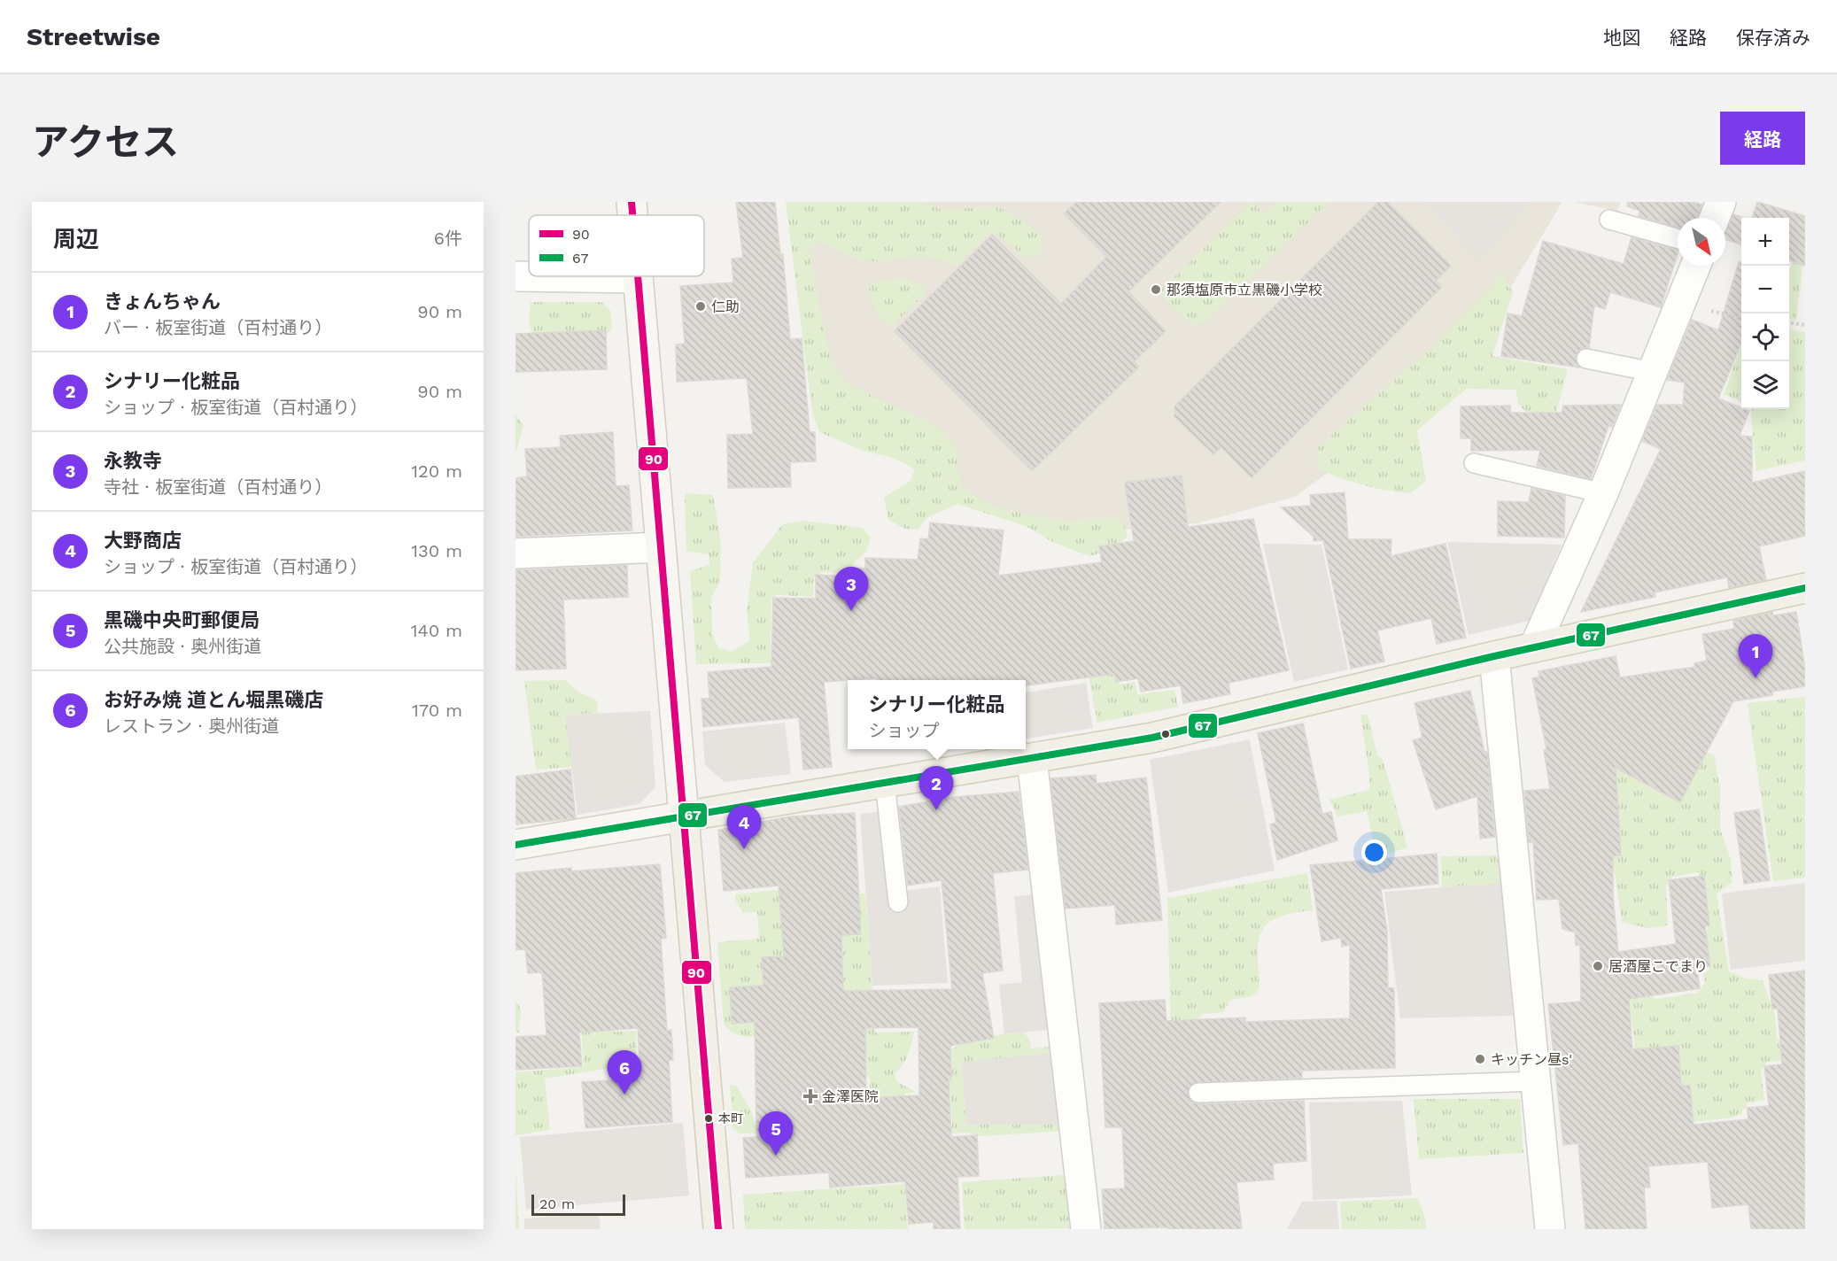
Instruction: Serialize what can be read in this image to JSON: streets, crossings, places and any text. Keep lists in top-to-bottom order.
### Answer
{
  "places": {
    "other": [
      "那須塩原市立黒磯小学校",
      "仁助",
      "居酒屋こでまり",
      "キッチン昼s'",
      "本町"
    ],
    "health": ["金澤医院"]
  },
  "lines": ["transit line 90", "transit line 67"],
  "legend": ["90", "67"],
  "scale_bar": "20 m",
  "north": "bottom right",
  "page": {
    "header": "Streetwise",
    "nav": ["地図", "経路", "保存済み"],
    "title": "アクセス",
    "buttons": "経路",
    "heading": ["周辺", "6件"],
    "map_buttons": ["+", "−"],
    "list": [
      {
        "mark": "1",
        "name": "きょんちゃん",
        "note": "バー · 板室街道（百村通り）",
        "value": "90 m"
      },
      {
        "mark": "2",
        "name": "シナリー化粧品",
        "note": "ショップ · 板室街道（百村通り）",
        "value": "90 m"
      },
      {
        "mark": "3",
        "name": "永教寺",
        "note": "寺社 · 板室街道（百村通り）",
        "value": "120 m"
      },
      {
        "mark": "4",
        "name": "大野商店",
        "note": "ショップ · 板室街道（百村通り）",
        "value": "130 m"
      },
      {
        "mark": "5",
        "name": "黒磯中央町郵便局",
        "note": "公共施設 · 奥州街道",
        "value": "140 m"
      },
      {
        "mark": "6",
        "name": "お好み焼 道とん堀黒磯店",
        "note": "レストラン · 奥州街道",
        "value": "170 m"
      }
    ],
    "pins": [
      "3",
      "1",
      "2",
      "4",
      "6",
      "5"
    ],
    "popup": ["シナリー化粧品", "ショップ"],
    "scale": "20 m"
  }
}
